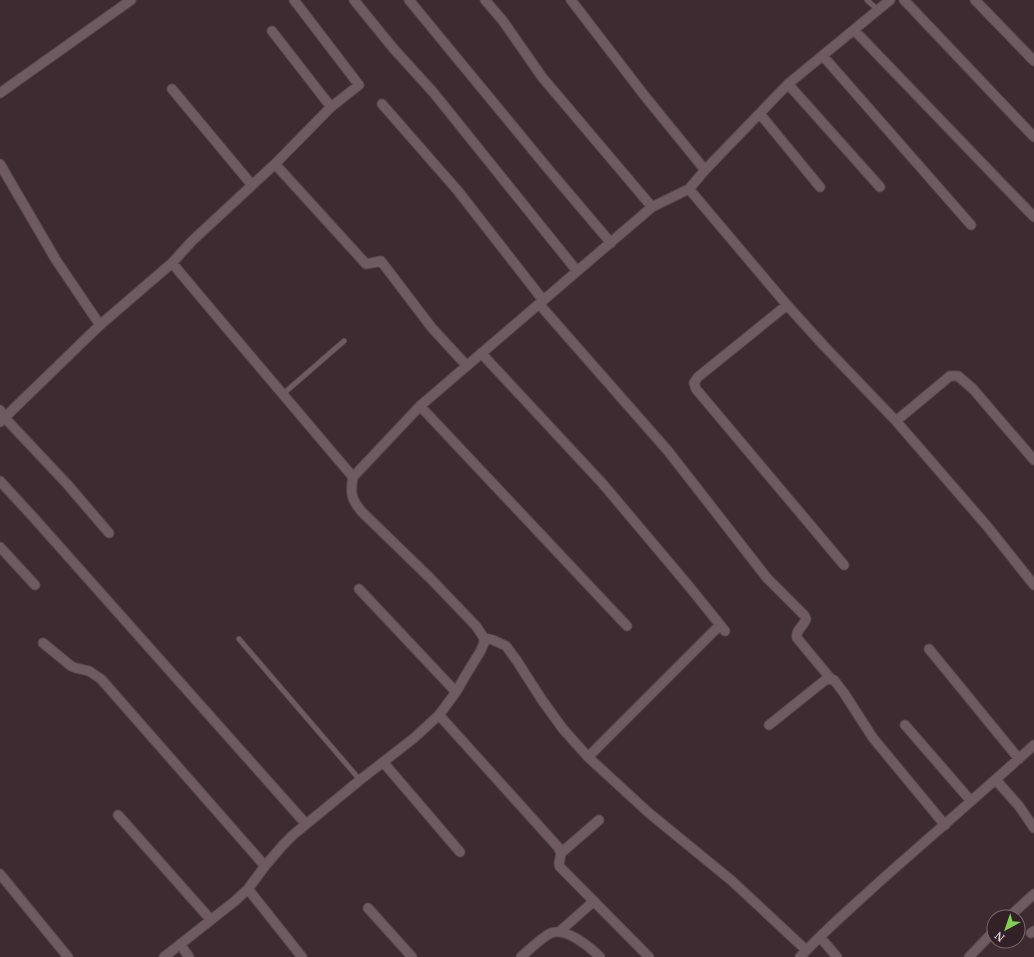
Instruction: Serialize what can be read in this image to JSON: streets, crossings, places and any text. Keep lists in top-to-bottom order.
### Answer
{
  "north": "bottom left"
}
